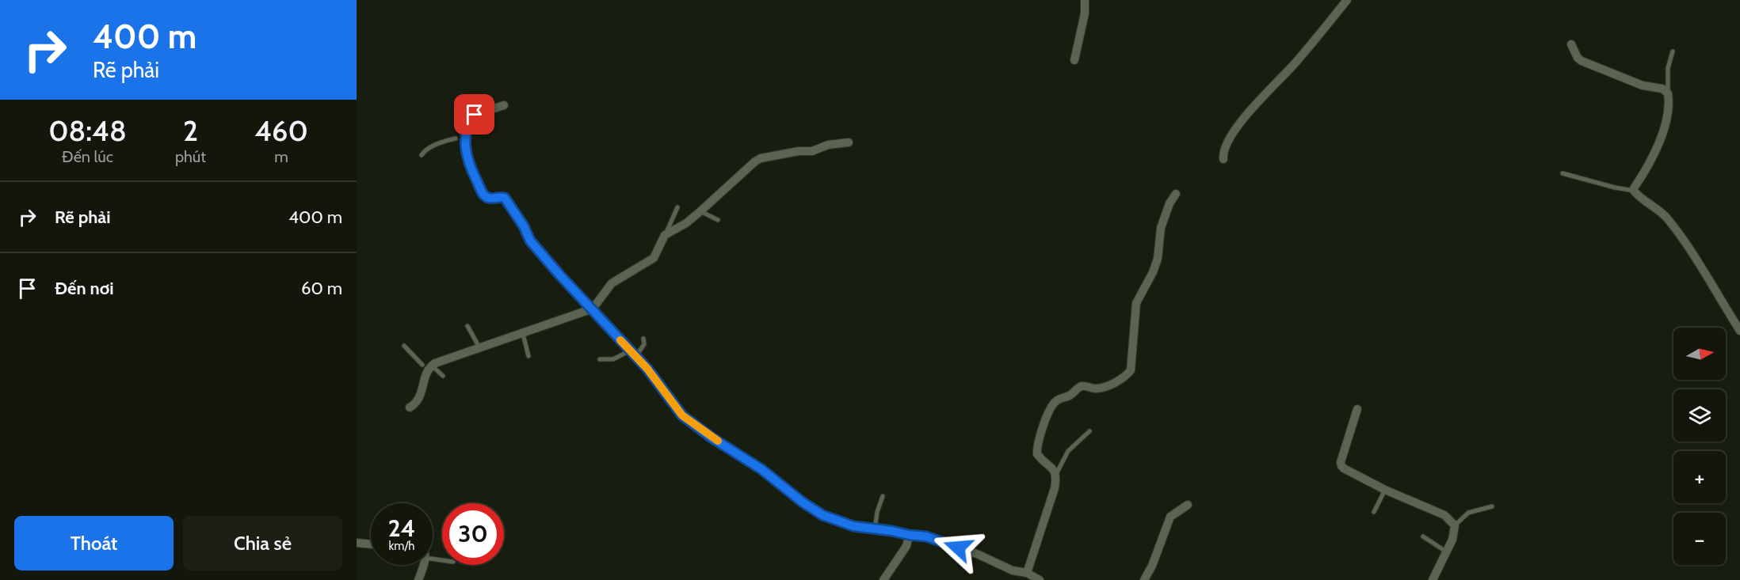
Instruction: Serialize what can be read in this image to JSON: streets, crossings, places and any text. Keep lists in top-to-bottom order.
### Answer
{
  "north": "right",
  "page": {
    "turn": ["400 m", "Rẽ phải"],
    "eta": [
      "08:48",
      "Đến lúc",
      "2",
      "phút",
      "460",
      "m"
    ],
    "list": [
      {
        "name": "Rẽ phải",
        "value": "400 m"
      },
      {
        "name": "Đến nơi",
        "value": "60 m"
      }
    ],
    "map_buttons": ["+", "−"],
    "speed": "24 km/h",
    "limit": "30",
    "buttons": ["Thoát", "Chia sẻ"]
  }
}
